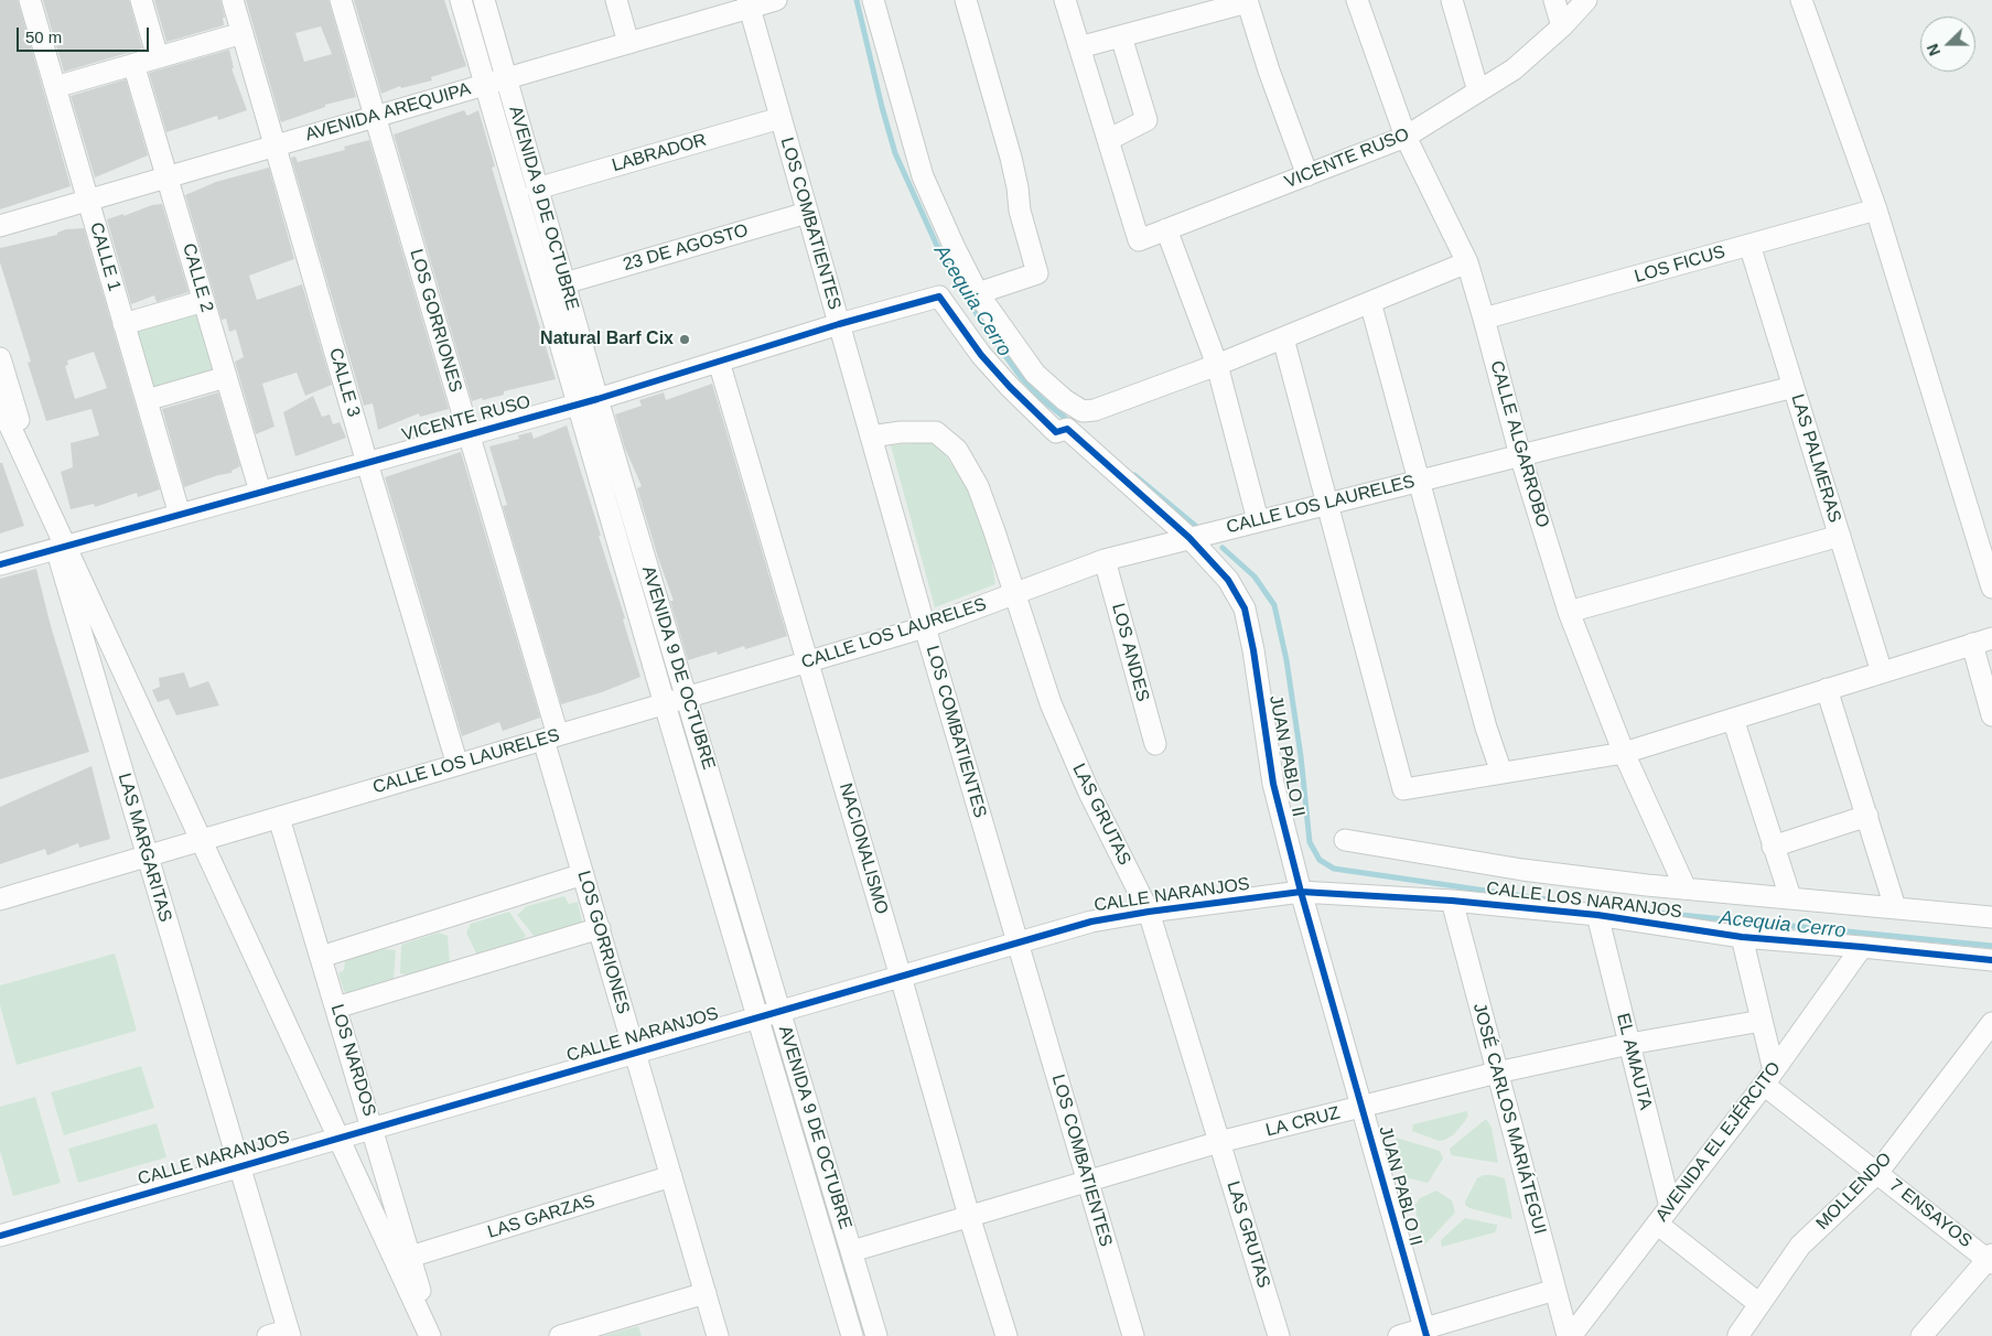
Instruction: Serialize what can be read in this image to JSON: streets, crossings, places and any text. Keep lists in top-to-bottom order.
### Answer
{
  "streets": {
    "street": [
      "AVENIDA AREQUIPA",
      "LABRADOR",
      "VICENTE RUSO",
      "AVENIDA 9 DE OCTUBRE",
      "LOS COMBATIENTES",
      "23 DE AGOSTO",
      "CALLE 1",
      "LOS FICUS",
      "CALLE 2",
      "LOS GORRIONES",
      "CALLE 3",
      "CALLE ALGARROBO",
      "LAS PALMERAS",
      "CALLE LOS LAURELES",
      "LOS ANDES",
      "JUAN PABLO II",
      "LAS GRUTAS",
      "LAS MARGARITAS",
      "NACIONALISMO",
      "CALLE NARANJOS",
      "CALLE LOS NARANJOS",
      "LOS NARDOS",
      "EL AMAUTA",
      "JOSÉ CARLOS MARIÁTEGUI",
      "LA CRUZ",
      "AVENIDA EL EJÉRCITO",
      "MOLLENDO",
      "7 ENSAYOS",
      "LAS GARZAS"
    ]
  },
  "crossings": [
    ["AVENIDA AREQUIPA", "AVENIDA 9 DE OCTUBRE"],
    ["AVENIDA AREQUIPA", "LOS COMBATIENTES"],
    ["AVENIDA AREQUIPA", "CALLE 1"],
    ["AVENIDA AREQUIPA", "CALLE 2"],
    ["AVENIDA AREQUIPA", "LOS GORRIONES"],
    ["AVENIDA AREQUIPA", "CALLE 3"],
    ["LABRADOR", "AVENIDA 9 DE OCTUBRE"],
    ["LABRADOR", "LOS COMBATIENTES"],
    ["VICENTE RUSO", "AVENIDA 9 DE OCTUBRE"],
    ["VICENTE RUSO", "LOS COMBATIENTES"],
    ["VICENTE RUSO", "CALLE 1"],
    ["VICENTE RUSO", "CALLE 2"],
    ["VICENTE RUSO", "LOS GORRIONES"],
    ["VICENTE RUSO", "CALLE 3"],
    ["VICENTE RUSO", "CALLE ALGARROBO"],
    ["VICENTE RUSO", "JUAN PABLO II"],
    ["VICENTE RUSO", "LAS MARGARITAS"],
    ["VICENTE RUSO", "NACIONALISMO"],
    ["AVENIDA 9 DE OCTUBRE", "23 DE AGOSTO"],
    ["AVENIDA 9 DE OCTUBRE", "CALLE LOS LAURELES"],
    ["AVENIDA 9 DE OCTUBRE", "CALLE NARANJOS"],
    ["AVENIDA 9 DE OCTUBRE", "LA CRUZ"],
    ["LOS COMBATIENTES", "23 DE AGOSTO"],
    ["LOS COMBATIENTES", "CALLE LOS LAURELES"],
    ["LOS COMBATIENTES", "LAS GRUTAS"],
    ["LOS COMBATIENTES", "CALLE NARANJOS"],
    ["LOS COMBATIENTES", "LA CRUZ"],
    ["LOS FICUS", "CALLE ALGARROBO"],
    ["LOS FICUS", "LAS PALMERAS"],
    ["LOS GORRIONES", "CALLE LOS LAURELES"],
    ["LOS GORRIONES", "CALLE NARANJOS"],
    ["LOS GORRIONES", "LAS GARZAS"],
    ["CALLE 3", "CALLE LOS LAURELES"],
    ["CALLE ALGARROBO", "CALLE LOS LAURELES"],
    ["LAS PALMERAS", "CALLE LOS LAURELES"],
    ["CALLE LOS LAURELES", "LOS ANDES"],
    ["CALLE LOS LAURELES", "JUAN PABLO II"],
    ["CALLE LOS LAURELES", "LAS GRUTAS"],
    ["CALLE LOS LAURELES", "LAS MARGARITAS"],
    ["CALLE LOS LAURELES", "NACIONALISMO"],
    ["CALLE LOS LAURELES", "LOS NARDOS"],
    ["JUAN PABLO II", "CALLE NARANJOS"],
    ["JUAN PABLO II", "CALLE LOS NARANJOS"],
    ["JUAN PABLO II", "LA CRUZ"],
    ["LAS GRUTAS", "CALLE NARANJOS"],
    ["LAS GRUTAS", "LA CRUZ"],
    ["LAS MARGARITAS", "CALLE NARANJOS"],
    ["NACIONALISMO", "CALLE NARANJOS"],
    ["NACIONALISMO", "LA CRUZ"],
    ["CALLE NARANJOS", "CALLE LOS NARANJOS"],
    ["CALLE NARANJOS", "LOS NARDOS"],
    ["CALLE LOS NARANJOS", "EL AMAUTA"],
    ["CALLE LOS NARANJOS", "JOSÉ CARLOS MARIÁTEGUI"],
    ["CALLE LOS NARANJOS", "AVENIDA EL EJÉRCITO"],
    ["LOS NARDOS", "LAS GARZAS"],
    ["EL AMAUTA", "LA CRUZ"],
    ["EL AMAUTA", "AVENIDA EL EJÉRCITO"],
    ["JOSÉ CARLOS MARIÁTEGUI", "LA CRUZ"],
    ["JOSÉ CARLOS MARIÁTEGUI", "AVENIDA EL EJÉRCITO"],
    ["AVENIDA EL EJÉRCITO", "7 ENSAYOS"],
    ["MOLLENDO", "7 ENSAYOS"]
  ],
  "water": ["Acequia Cerro"],
  "places": ["Natural Barf Cix"],
  "scale_bar": "50 m",
  "north": "left"
}
